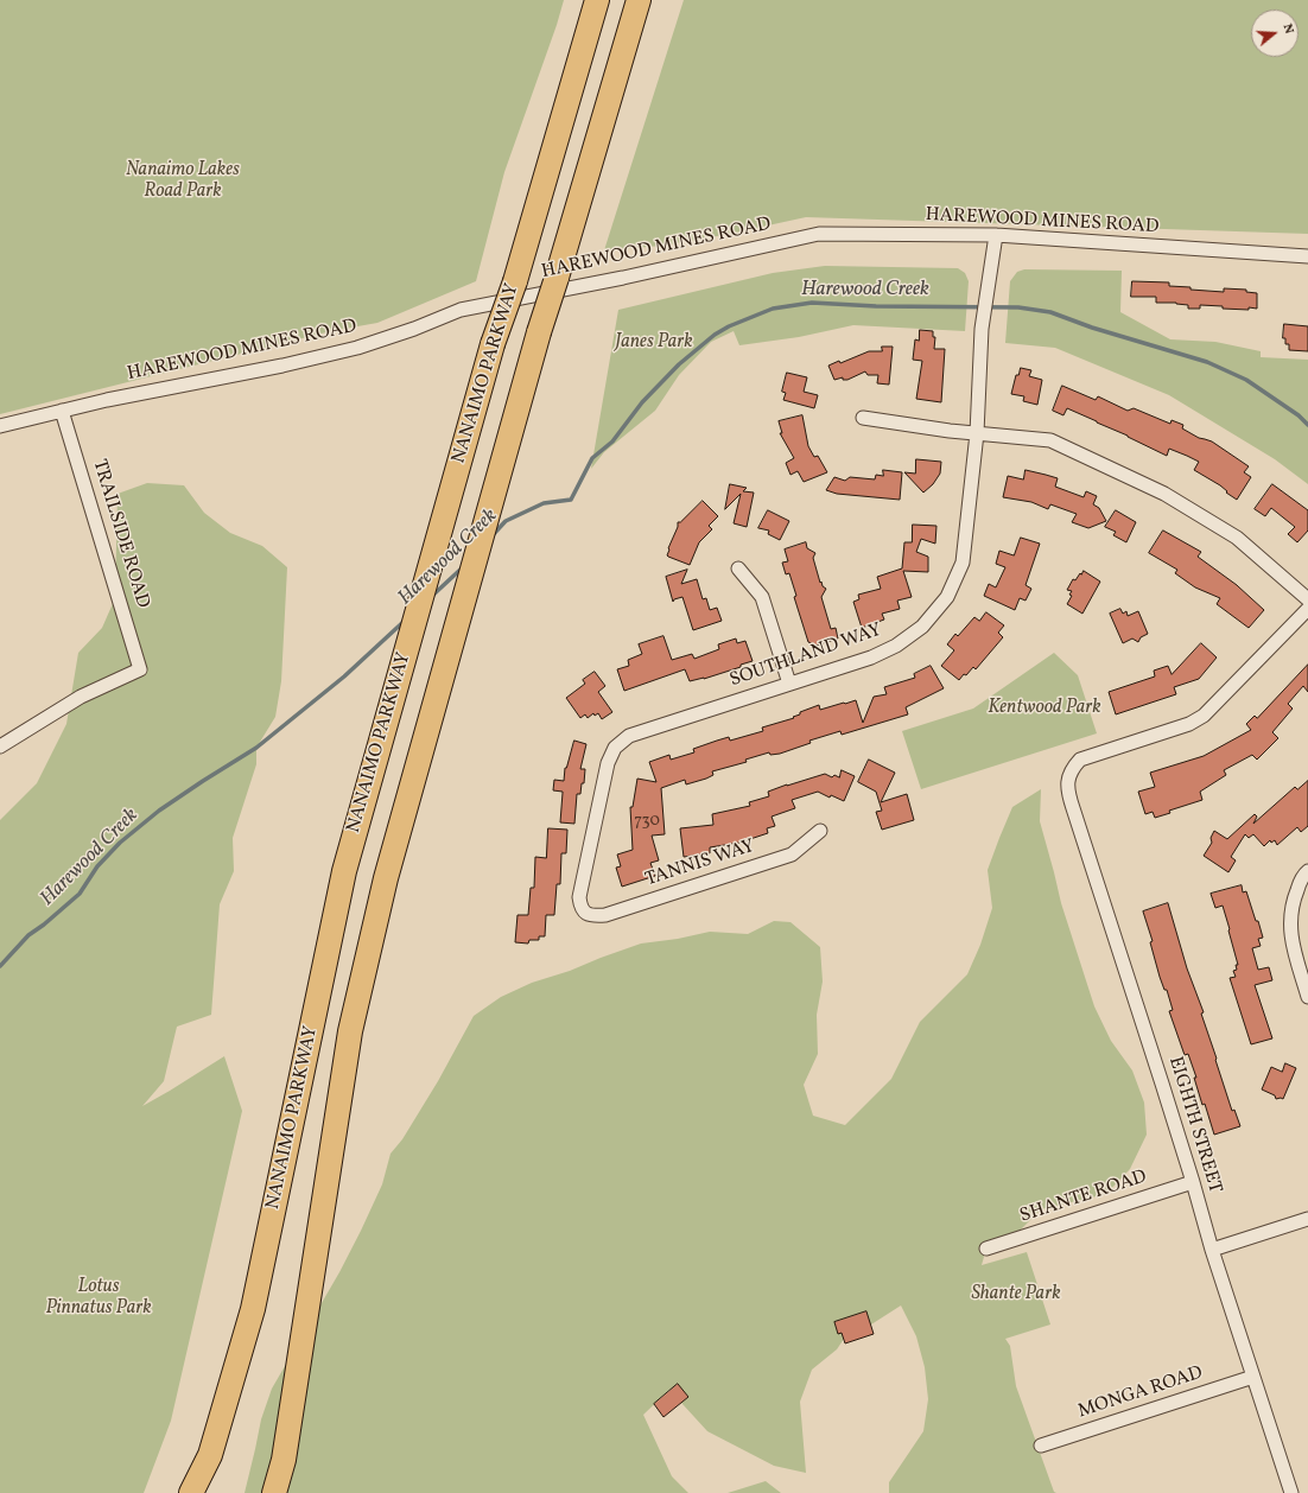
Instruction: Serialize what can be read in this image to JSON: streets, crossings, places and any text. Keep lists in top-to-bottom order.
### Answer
{
  "streets": {
    "highway": ["NANAIMO PARKWAY"],
    "street": [
      "HAREWOOD MINES ROAD",
      "TRAILSIDE ROAD",
      "SOUTHLAND WAY",
      "TANNIS WAY",
      "EIGHTH STREET",
      "SHANTE ROAD",
      "MONGA ROAD"
    ]
  },
  "crossings": [
    ["HAREWOOD MINES ROAD", "TRAILSIDE ROAD"],
    ["HAREWOOD MINES ROAD", "SOUTHLAND WAY"],
    ["SOUTHLAND WAY", "TANNIS WAY"],
    ["EIGHTH STREET", "SHANTE ROAD"],
    ["EIGHTH STREET", "MONGA ROAD"]
  ],
  "water": ["Harewood Creek"],
  "parks": [
    "Nanaimo Lakes Road Park",
    "Janes Park",
    "Kentwood Park",
    "Lotus Pinnatus Park",
    "Shante Park"
  ],
  "house_numbers": ["730"],
  "north": "right"
}
